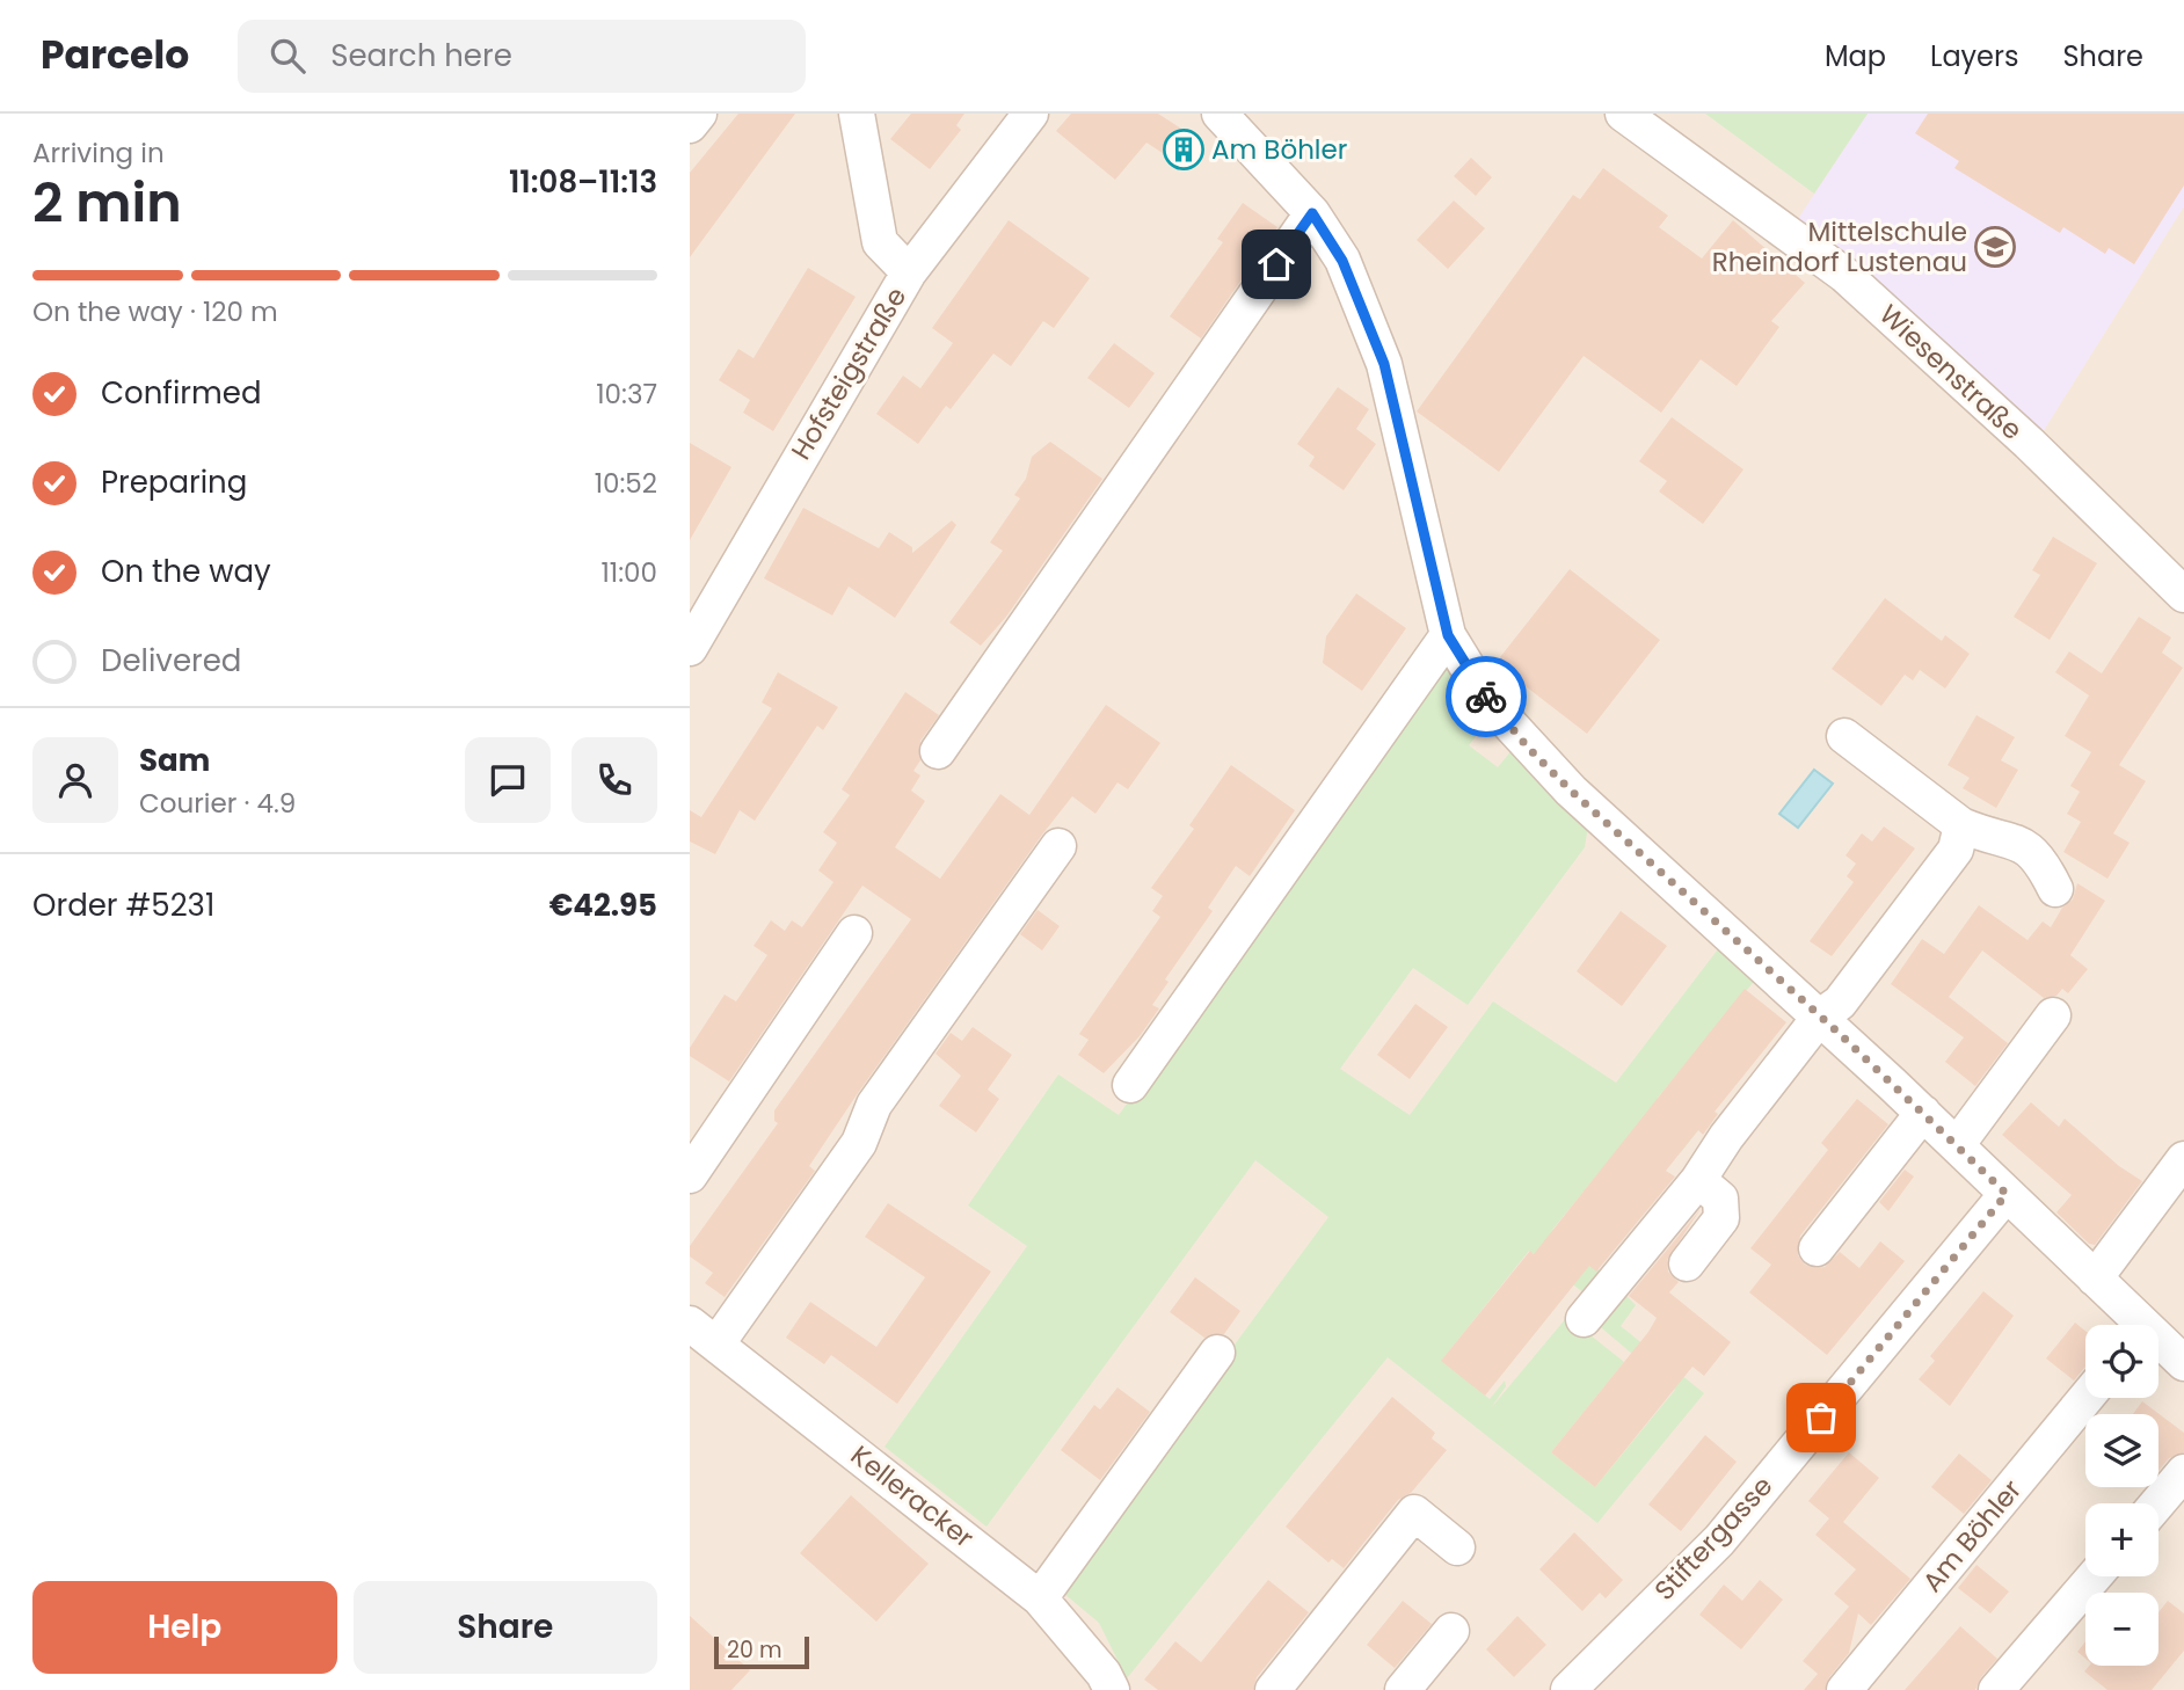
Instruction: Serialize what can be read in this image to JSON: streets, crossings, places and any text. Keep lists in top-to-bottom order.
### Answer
{
  "streets": {
    "street": [
      "Wiesenstraße",
      "Hofsteigstraße",
      "Kelleracker",
      "Am Böhler",
      "Stiftergasse"
    ]
  },
  "places": {
    "building": ["Am Böhler"],
    "school or university": ["Mittelschule Rheindorf Lustenau"]
  },
  "scale_bar": "20 m",
  "page": {
    "header": "Parcelo",
    "search": "Search here",
    "nav": ["Map", "Layers", "Share"],
    "heading": ["2 min", "Arriving in", "11:08–11:13"],
    "panel": [
      "Sam",
      "Courier · 4.9",
      "Order #5231",
      "€42.95"
    ],
    "bar": "On the way · 120 m",
    "list": [
      ["Confirmed", "10:37"],
      ["Preparing", "10:52"],
      ["On the way", "11:00"],
      "Delivered"
    ],
    "map_buttons": ["+", "−"],
    "buttons": ["Help", "Share"],
    "scale": "20 m"
  }
}
